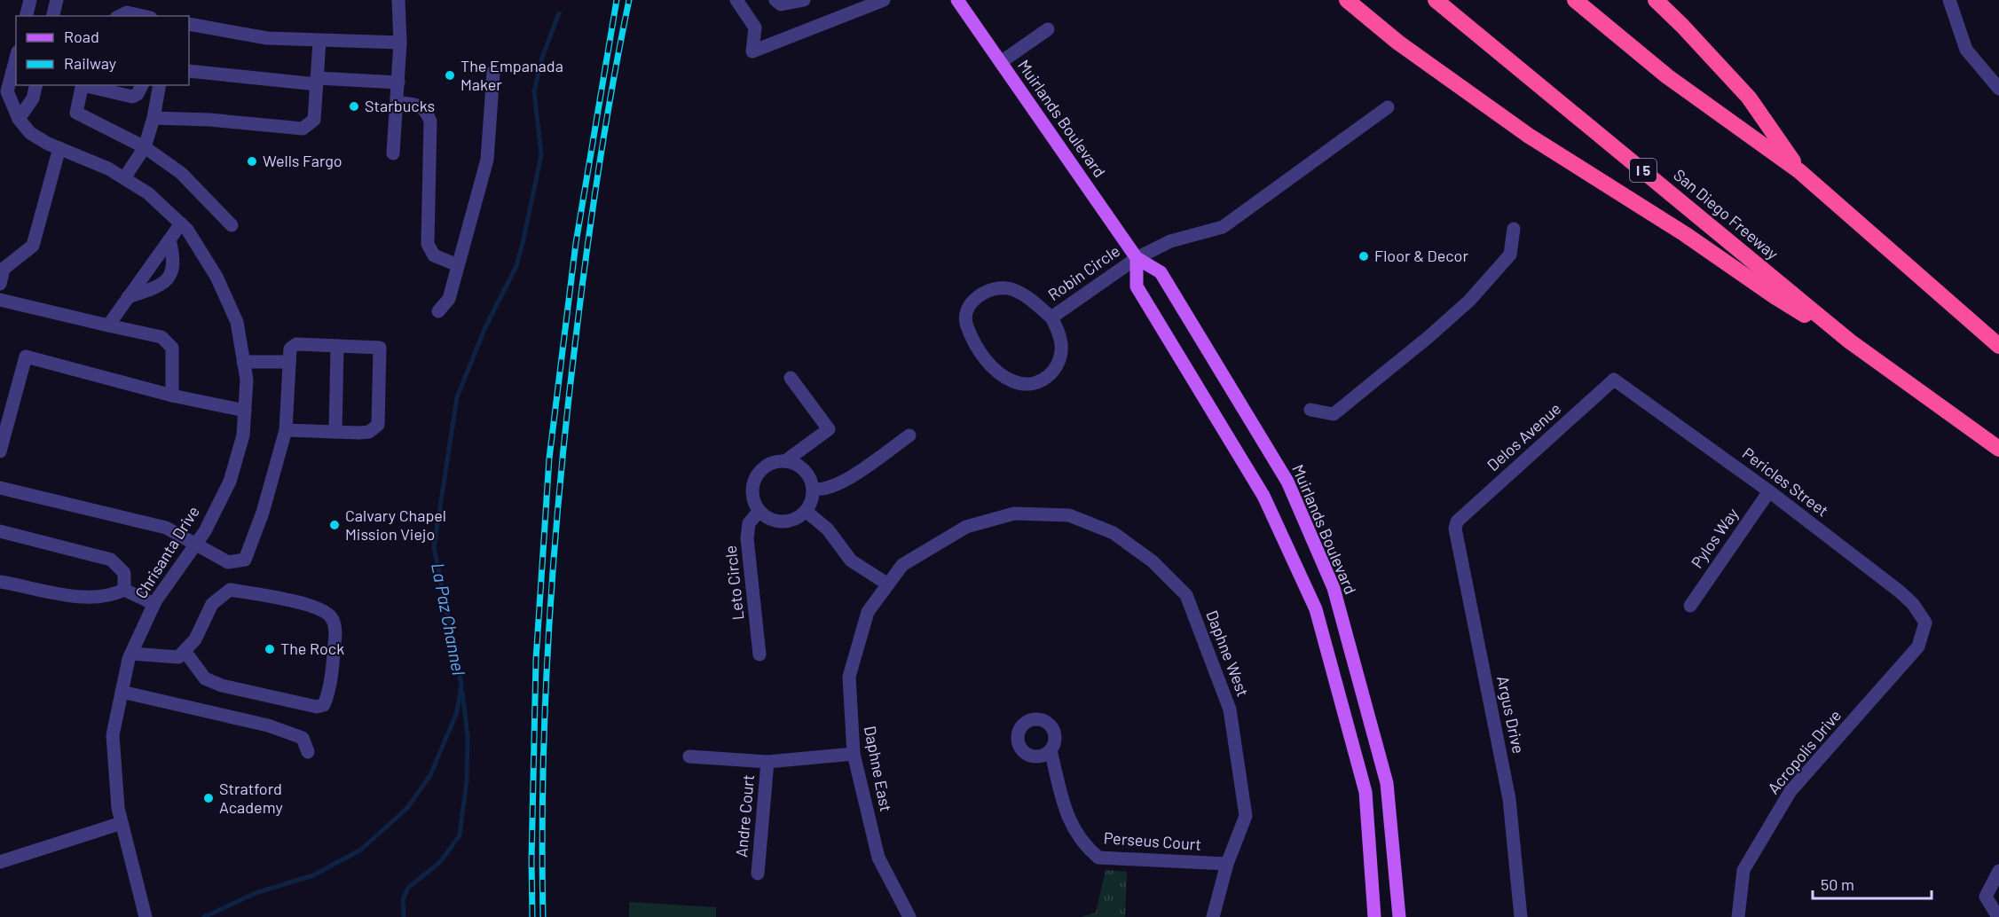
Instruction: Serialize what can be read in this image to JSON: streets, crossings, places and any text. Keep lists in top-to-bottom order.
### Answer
{
  "streets": {
    "highway": ["I 5", "San Diego Freeway"],
    "main road": ["Muirlands Boulevard"],
    "street": [
      "Robin Circle",
      "Delos Avenue",
      "Pericles Street",
      "Pylos Way",
      "Chrisanta Drive",
      "Leto Circle",
      "Daphne West",
      "Argus Drive",
      "Acropolis Drive",
      "Daphne East",
      "Andre Court",
      "Perseus Court"
    ]
  },
  "crossings": [
    ["Muirlands Boulevard", "Robin Circle"],
    ["Delos Avenue", "Pericles Street"],
    ["Delos Avenue", "Argus Drive"],
    ["Pericles Street", "Pylos Way"],
    ["Pericles Street", "Acropolis Drive"],
    ["Daphne West", "Daphne East"],
    ["Daphne West", "Perseus Court"]
  ],
  "water": ["La Paz Channel"],
  "places": [
    "The Empanada Maker",
    "Starbucks",
    "Wells Fargo",
    "Floor & Decor",
    "Calvary Chapel Mission Viejo",
    "The Rock",
    "Stratford Academy"
  ],
  "legend": ["Road", "Railway"],
  "scale_bar": "50 m"
}
